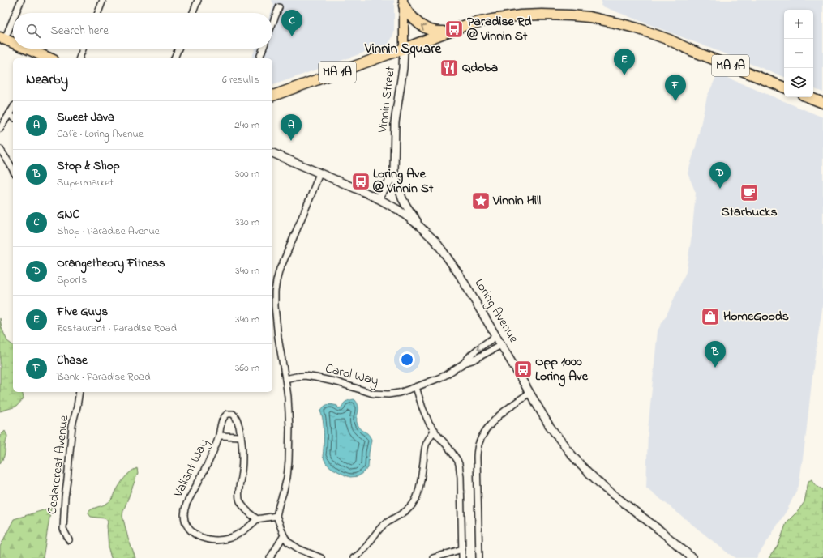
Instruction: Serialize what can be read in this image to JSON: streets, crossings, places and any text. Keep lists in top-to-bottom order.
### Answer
{
  "streets": {
    "highway": ["MA 1A"],
    "main road": ["Vinnin Street", "Loring Avenue"],
    "street": ["Carol Way", "Cedarcrest Avenue", "Valiant Way"]
  },
  "crossings": [
    ["MA 1A", "Vinnin Street"],
    ["Vinnin Street", "Loring Avenue"],
    ["Loring Avenue", "Carol Way"]
  ],
  "districts": ["Vinnin Square"],
  "places": {
    "bus stop": ["Paradise Rd @ Vinnin St", "Loring Ave @ Vinnin St", "Opp 1000 Loring Ave"],
    "restaurant": ["Qdoba"],
    "cafe": ["Starbucks"],
    "place": ["Vinnin Hill"],
    "shop": ["HomeGoods"]
  },
  "page": {
    "map_buttons": ["+", "−"],
    "pins": [
      "C",
      "E",
      "F",
      "A",
      "D",
      "B"
    ],
    "search": "Search here",
    "heading": ["Nearby", "6 results"],
    "list": [
      {
        "mark": "A",
        "name": "Sweet Java",
        "note": "Café · Loring Avenue",
        "value": "240 m"
      },
      {
        "mark": "B",
        "name": "Stop & Shop",
        "note": "Supermarket",
        "value": "300 m"
      },
      {
        "mark": "C",
        "name": "GNC",
        "note": "Shop · Paradise Avenue",
        "value": "330 m"
      },
      {
        "mark": "D",
        "name": "Orangetheory Fitness",
        "note": "Sports",
        "value": "340 m"
      },
      {
        "mark": "E",
        "name": "Five Guys",
        "note": "Restaurant · Paradise Road",
        "value": "340 m"
      },
      {
        "mark": "F",
        "name": "Chase",
        "note": "Bank · Paradise Road",
        "value": "360 m"
      }
    ]
  }
}
